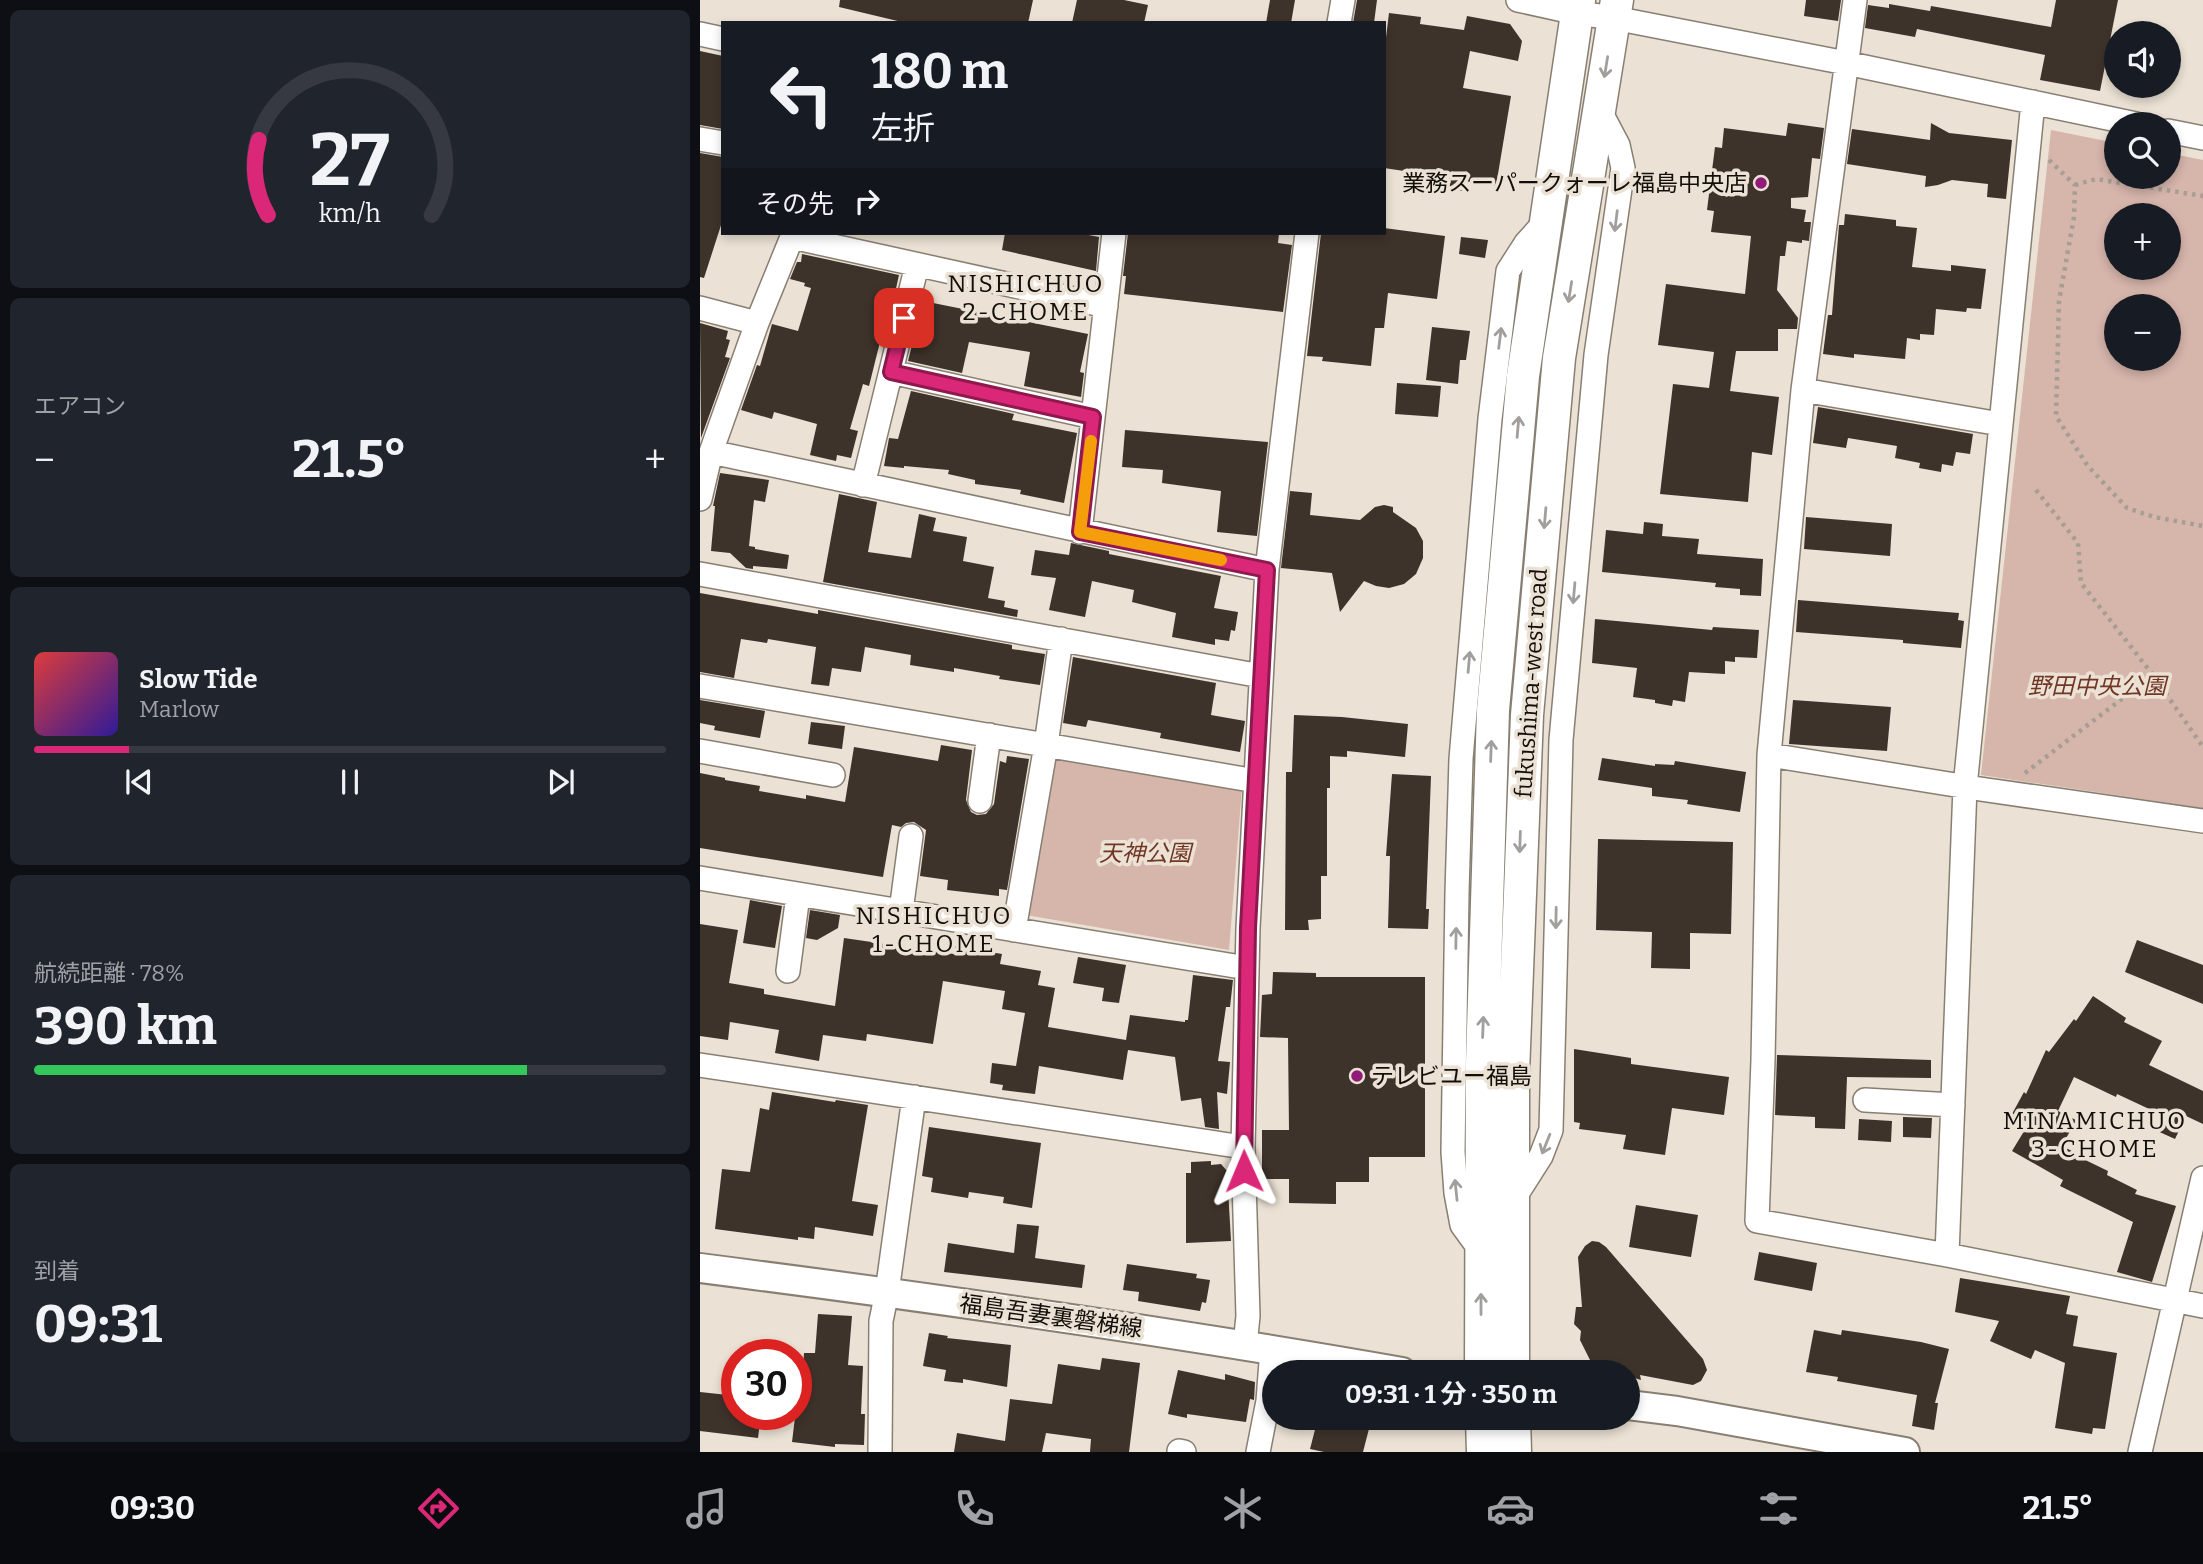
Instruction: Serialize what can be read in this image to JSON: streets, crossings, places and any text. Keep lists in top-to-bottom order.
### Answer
{
  "streets": {
    "highway": ["fukushima-west road"],
    "main road": ["福島吾妻裏磐梯線"]
  },
  "districts": ["NISHICHUO 2-CHOME", "NISHICHUO 1-CHOME", "MINAMICHUO 3-CHOME"],
  "parks": ["野田中央公園", "天神公園"],
  "places": ["業務スーパークォーレ福島中央店", "テレビユー福島"],
  "page": {
    "map_buttons": ["+", "−"],
    "turn": ["180 m", "左折"],
    "then": "その先",
    "tile": [
      "エアコン",
      ["航続距離 · 78%", "390 km"],
      ["到着", "09:31"]
    ],
    "heat": ["−", "21.5°", "+"],
    "song": ["Slow Tide", "Marlow"],
    "limit": "30",
    "trip": "09:31 · 1 分 · 350 m",
    "tabs": ["09:30", "21.5°"],
    "gauge": ["27", "km/h"]
  }
}
